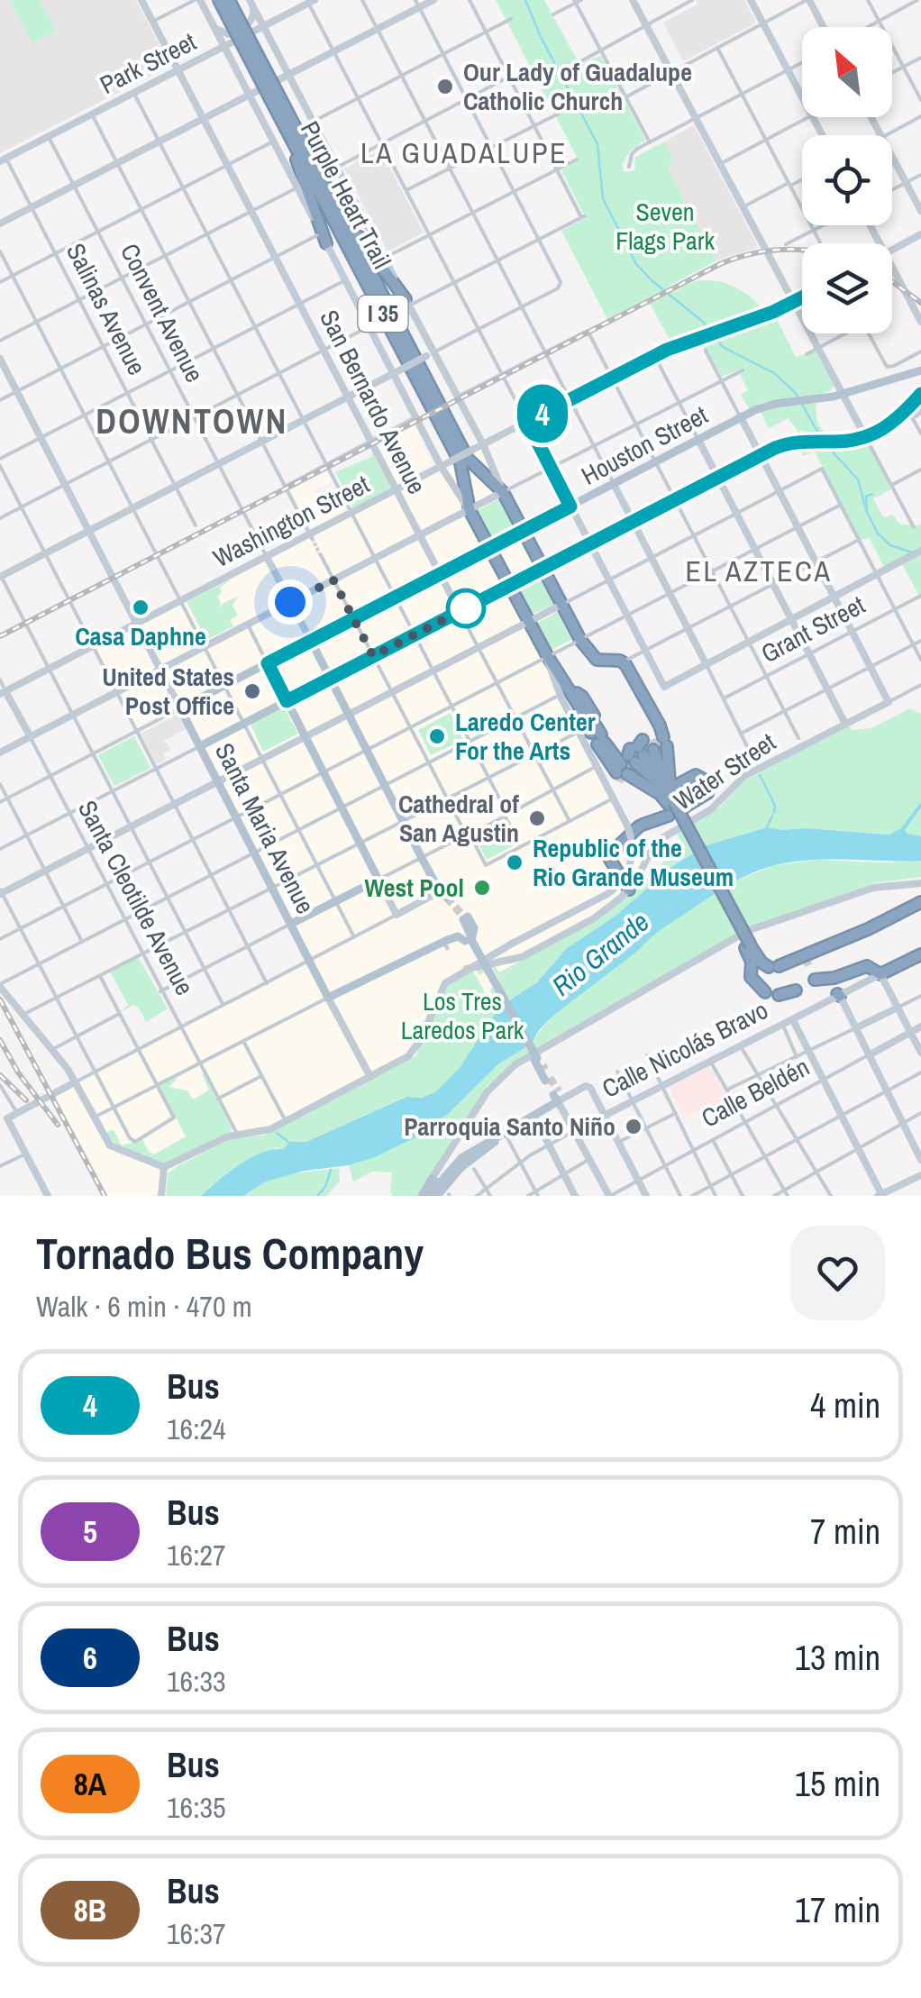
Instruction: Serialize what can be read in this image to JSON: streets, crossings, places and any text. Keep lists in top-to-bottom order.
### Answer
{
  "streets": {
    "highway": ["Purple Heart Trail", "I 35", "Calle Nicolás Bravo"],
    "main road": [
      "Park Street",
      "Convent Avenue",
      "San Bernardo Avenue",
      "Houston Street",
      "Washington Street",
      "Water Street",
      "Santa Maria Avenue",
      "Santa Cleotilde Avenue",
      "Calle Beldén"
    ],
    "street": ["Salinas Avenue", "Grant Street"]
  },
  "crossings": [
    ["Park Street", "Salinas Avenue"],
    ["Park Street", "Convent Avenue"],
    ["Park Street", "San Bernardo Avenue"],
    ["Purple Heart Trail", "Houston Street"],
    ["Convent Avenue", "Houston Street"],
    ["Convent Avenue", "Washington Street"],
    ["San Bernardo Avenue", "Houston Street"],
    ["San Bernardo Avenue", "Washington Street"],
    ["Houston Street", "Santa Maria Avenue"],
    ["Houston Street", "Santa Cleotilde Avenue"],
    ["Washington Street", "Santa Maria Avenue"],
    ["Washington Street", "Santa Cleotilde Avenue"]
  ],
  "districts": ["LA GUADALUPE", "DOWNTOWN", "EL AZTECA"],
  "water": ["Rio Grande"],
  "parks": ["Seven Flags Park", "Los Tres Laredos Park"],
  "places": [
    "Our Lady of Guadalupe Catholic Church",
    "Casa Daphne",
    "United States Post Office",
    "Laredo Center For the Arts",
    "Cathedral of San Agustin",
    "Republic of the Rio Grande Museum",
    "West Pool",
    "Parroquia Santo Niño"
  ],
  "lines": ["bus line 4"],
  "north": "top left",
  "page": {
    "on_map": "4",
    "heading": ["Tornado Bus Company", "Walk · 6 min · 470 m"],
    "list": [
      {
        "mark": "4",
        "name": "Bus",
        "note": "16:24",
        "value": "4 min"
      },
      {
        "mark": "5",
        "name": "Bus",
        "note": "16:27",
        "value": "7 min"
      },
      {
        "mark": "6",
        "name": "Bus",
        "note": "16:33",
        "value": "13 min"
      },
      {
        "mark": "8A",
        "name": "Bus",
        "note": "16:35",
        "value": "15 min"
      },
      {
        "mark": "8B",
        "name": "Bus",
        "note": "16:37",
        "value": "17 min"
      }
    ]
  }
}
